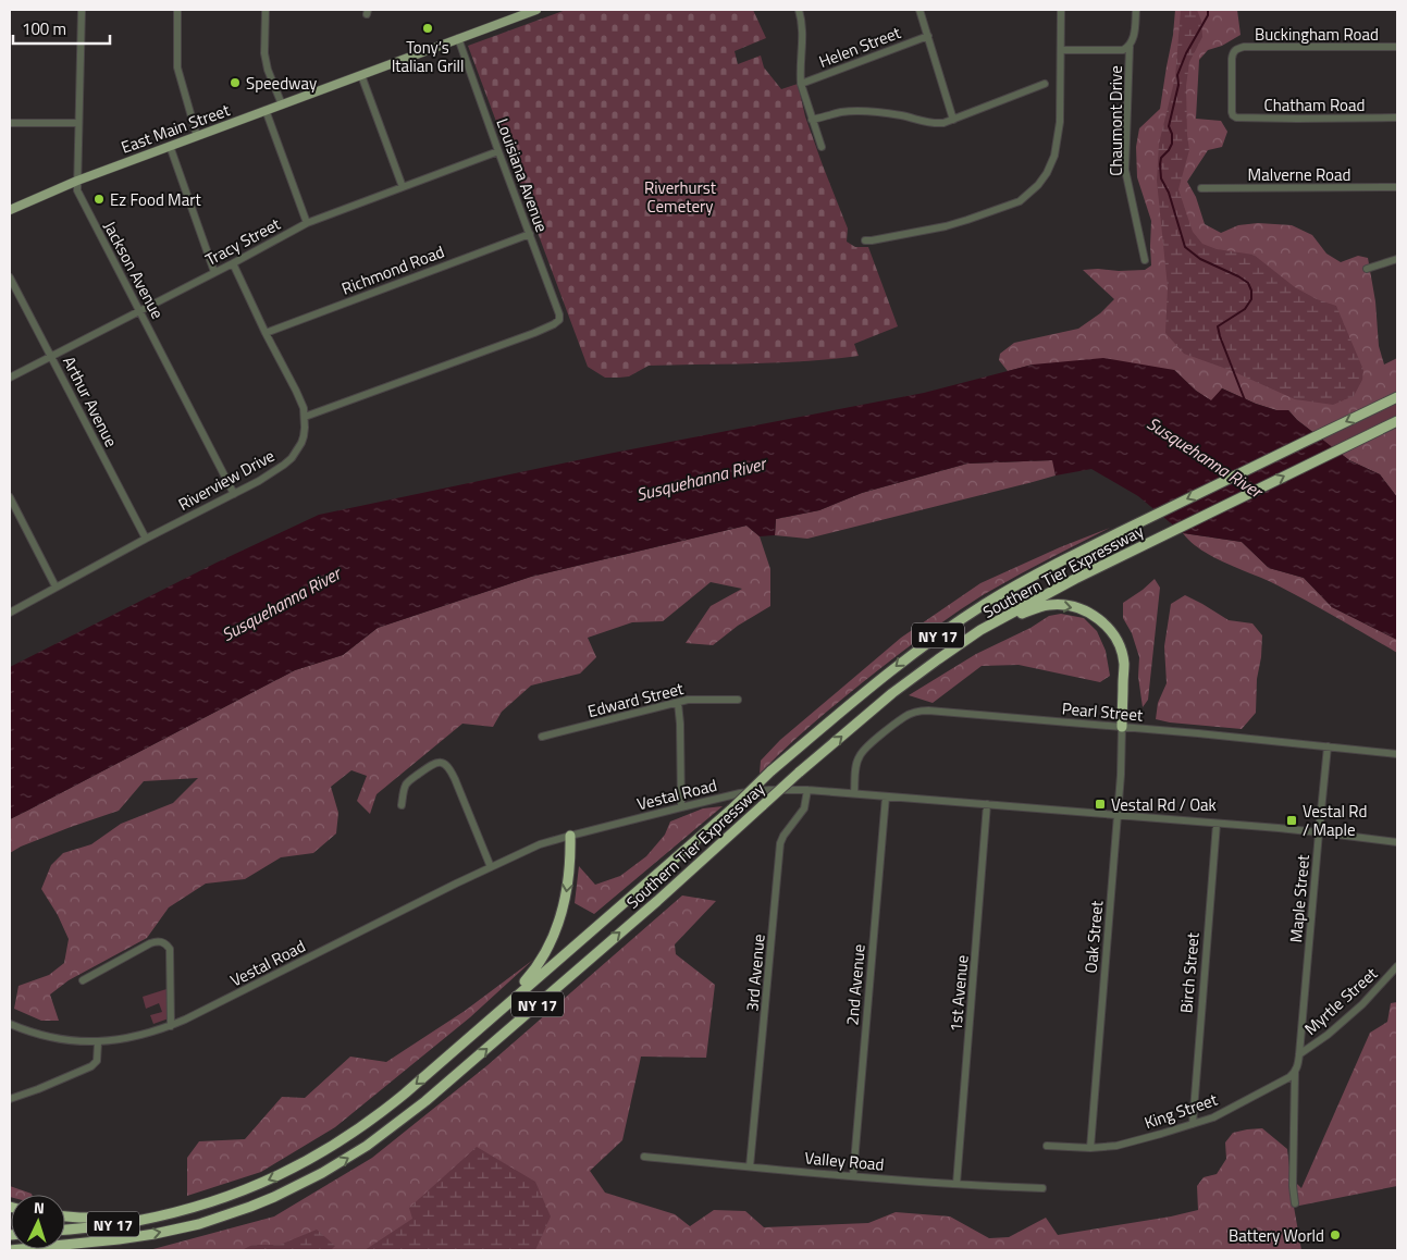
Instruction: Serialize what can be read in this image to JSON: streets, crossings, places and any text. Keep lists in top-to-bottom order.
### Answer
{
  "streets": {
    "highway": ["Southern Tier Expressway", "NY 17"],
    "main road": ["East Main Street"],
    "street": [
      "Buckingham Road",
      "Helen Street",
      "Chatham Road",
      "Chaumont Drive",
      "Malverne Road",
      "Louisiana Avenue",
      "Tracy Street",
      "Jackson Avenue",
      "Richmond Road",
      "Arthur Avenue",
      "Riverview Drive",
      "Edward Street",
      "Pearl Street",
      "Vestal Road",
      "Maple Street",
      "Oak Street",
      "3rd Avenue",
      "Birch Street",
      "2nd Avenue",
      "1st Avenue",
      "Myrtle Street",
      "King Street",
      "Valley Road"
    ]
  },
  "crossings": [
    ["Buckingham Road", "Chatham Road"],
    ["East Main Street", "Louisiana Avenue"],
    ["East Main Street", "Jackson Avenue"],
    ["Louisiana Avenue", "Tracy Street"],
    ["Louisiana Avenue", "Richmond Road"],
    ["Louisiana Avenue", "Riverview Drive"],
    ["Tracy Street", "Jackson Avenue"],
    ["Tracy Street", "Arthur Avenue"],
    ["Jackson Avenue", "Riverview Drive"],
    ["Arthur Avenue", "Riverview Drive"],
    ["Pearl Street", "Vestal Road"],
    ["Pearl Street", "Maple Street"],
    ["Pearl Street", "Oak Street"],
    ["Vestal Road", "Maple Street"],
    ["Vestal Road", "Oak Street"],
    ["Vestal Road", "3rd Avenue"],
    ["Vestal Road", "Birch Street"],
    ["Vestal Road", "2nd Avenue"],
    ["Vestal Road", "1st Avenue"],
    ["Maple Street", "Myrtle Street"],
    ["Oak Street", "King Street"],
    ["3rd Avenue", "Valley Road"],
    ["Birch Street", "King Street"],
    ["2nd Avenue", "Valley Road"],
    ["1st Avenue", "Valley Road"]
  ],
  "water": ["Susquehanna River"],
  "parks": ["Riverhurst Cemetery"],
  "places": {
    "other": [
      "Tony’s Italian Grill",
      "Speedway",
      "Ez Food Mart",
      "Battery World"
    ],
    "transit": ["Vestal Rd / Oak", "Vestal Rd / Maple"]
  },
  "scale_bar": "100 m",
  "north": "top"
}
